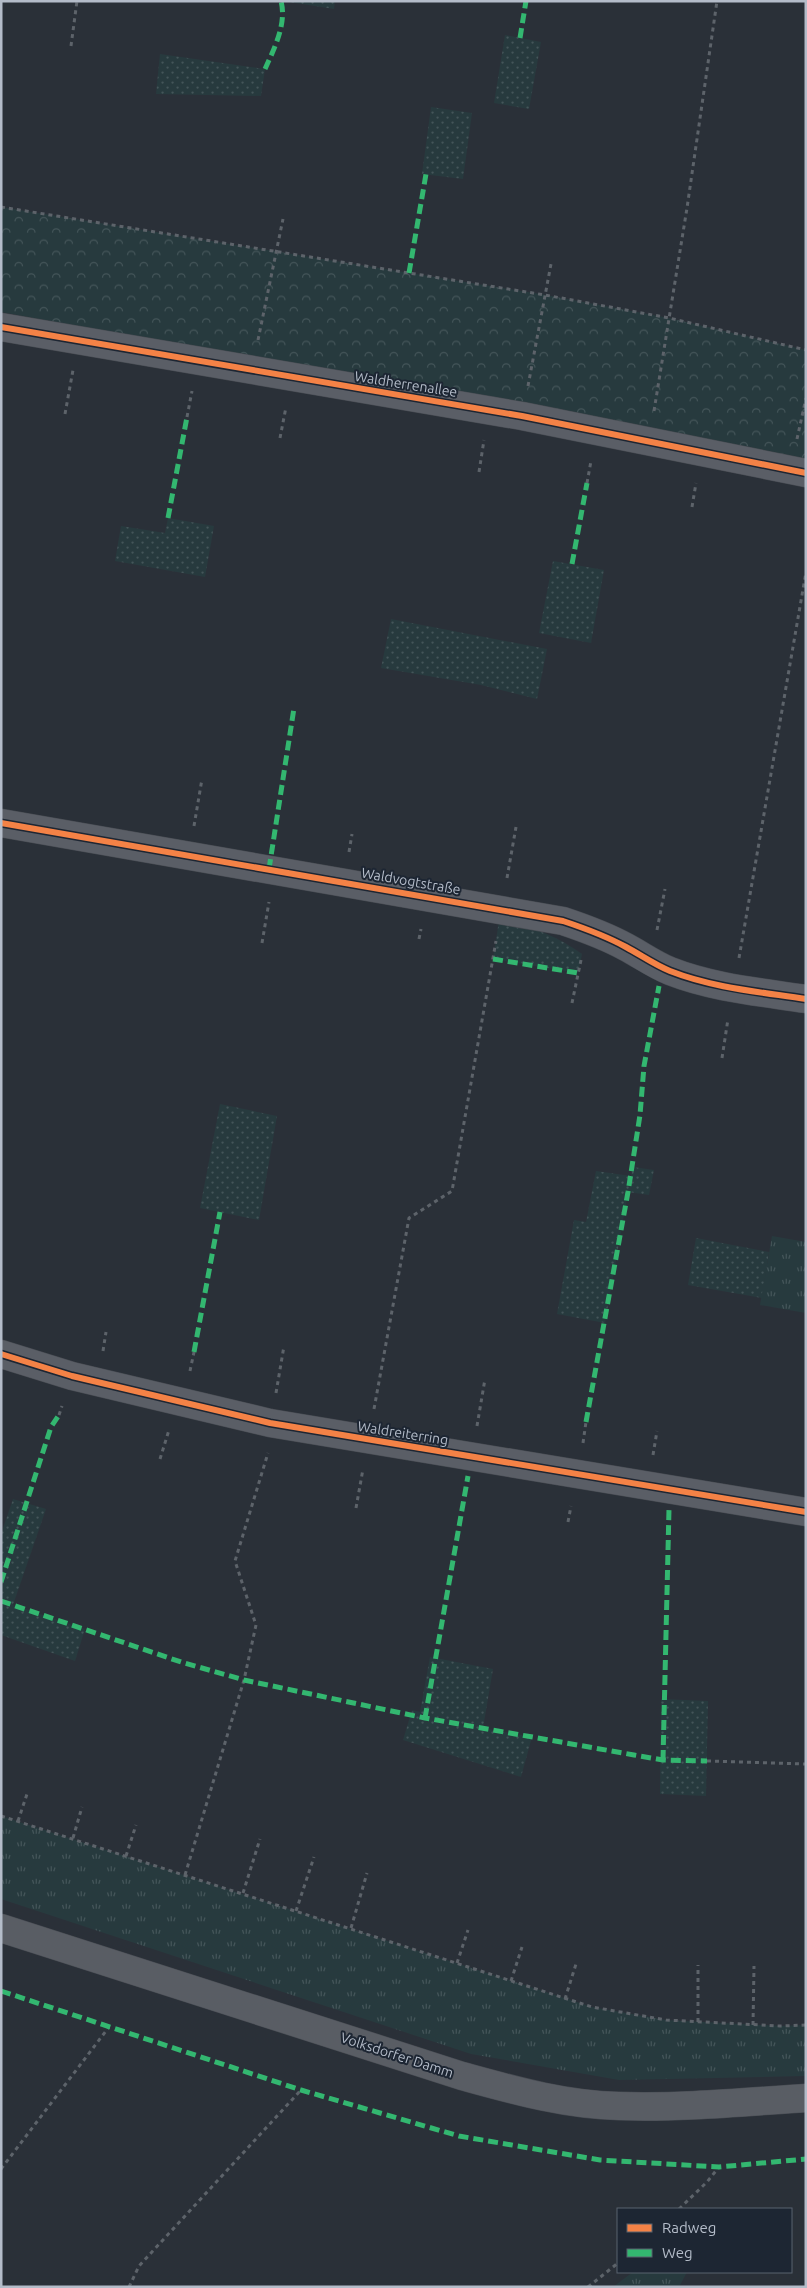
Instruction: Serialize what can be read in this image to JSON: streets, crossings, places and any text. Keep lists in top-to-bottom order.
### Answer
{
  "streets": {
    "main road": ["Volksdorfer Damm"],
    "street": ["Waldherrenallee", "Waldvogtstraße", "Waldreiterring"]
  },
  "legend": ["Radweg", "Weg"]
}
